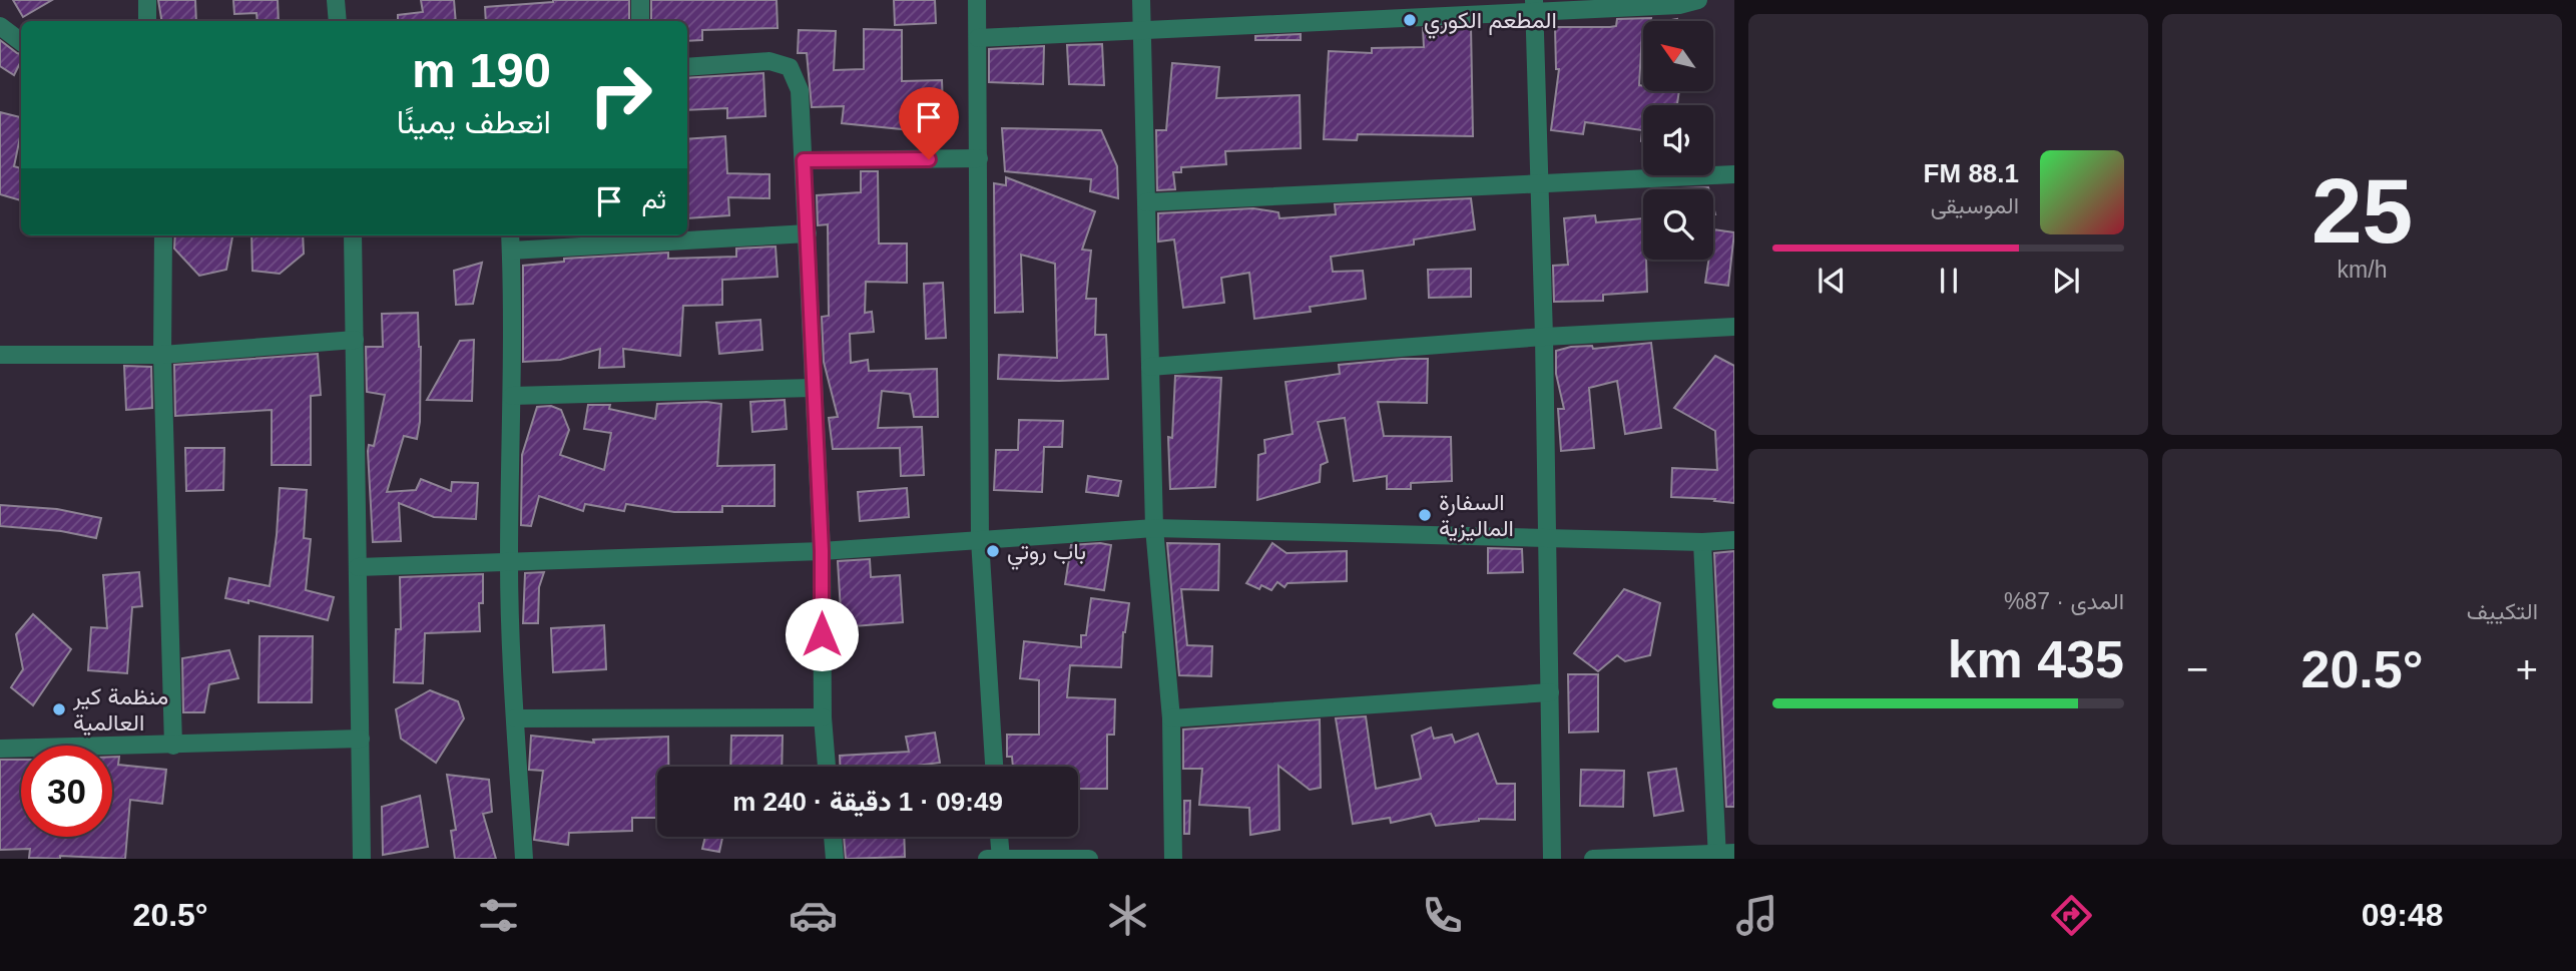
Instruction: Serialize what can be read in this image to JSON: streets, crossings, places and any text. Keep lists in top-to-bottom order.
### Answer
{
  "places": [
    "المطعم الكوري",
    "السفارة الماليزية",
    "باب روتي",
    "منظمة كير العالمية"
  ],
  "north": "top left",
  "page": {
    "tile": [
      ["25", "km/h"],
      "التكييف",
      ["المدى · 87%", "435 km"]
    ],
    "turn": ["190 m", "انعطف يمينًا"],
    "song": ["88.1 FM", "الموسيقى"],
    "then": "ثم",
    "heat": ["−", "20.5°", "+"],
    "limit": "30",
    "trip": "09:49 · 1 دقيقة · 240 m",
    "tabs": ["09:48", "20.5°"]
  }
}
